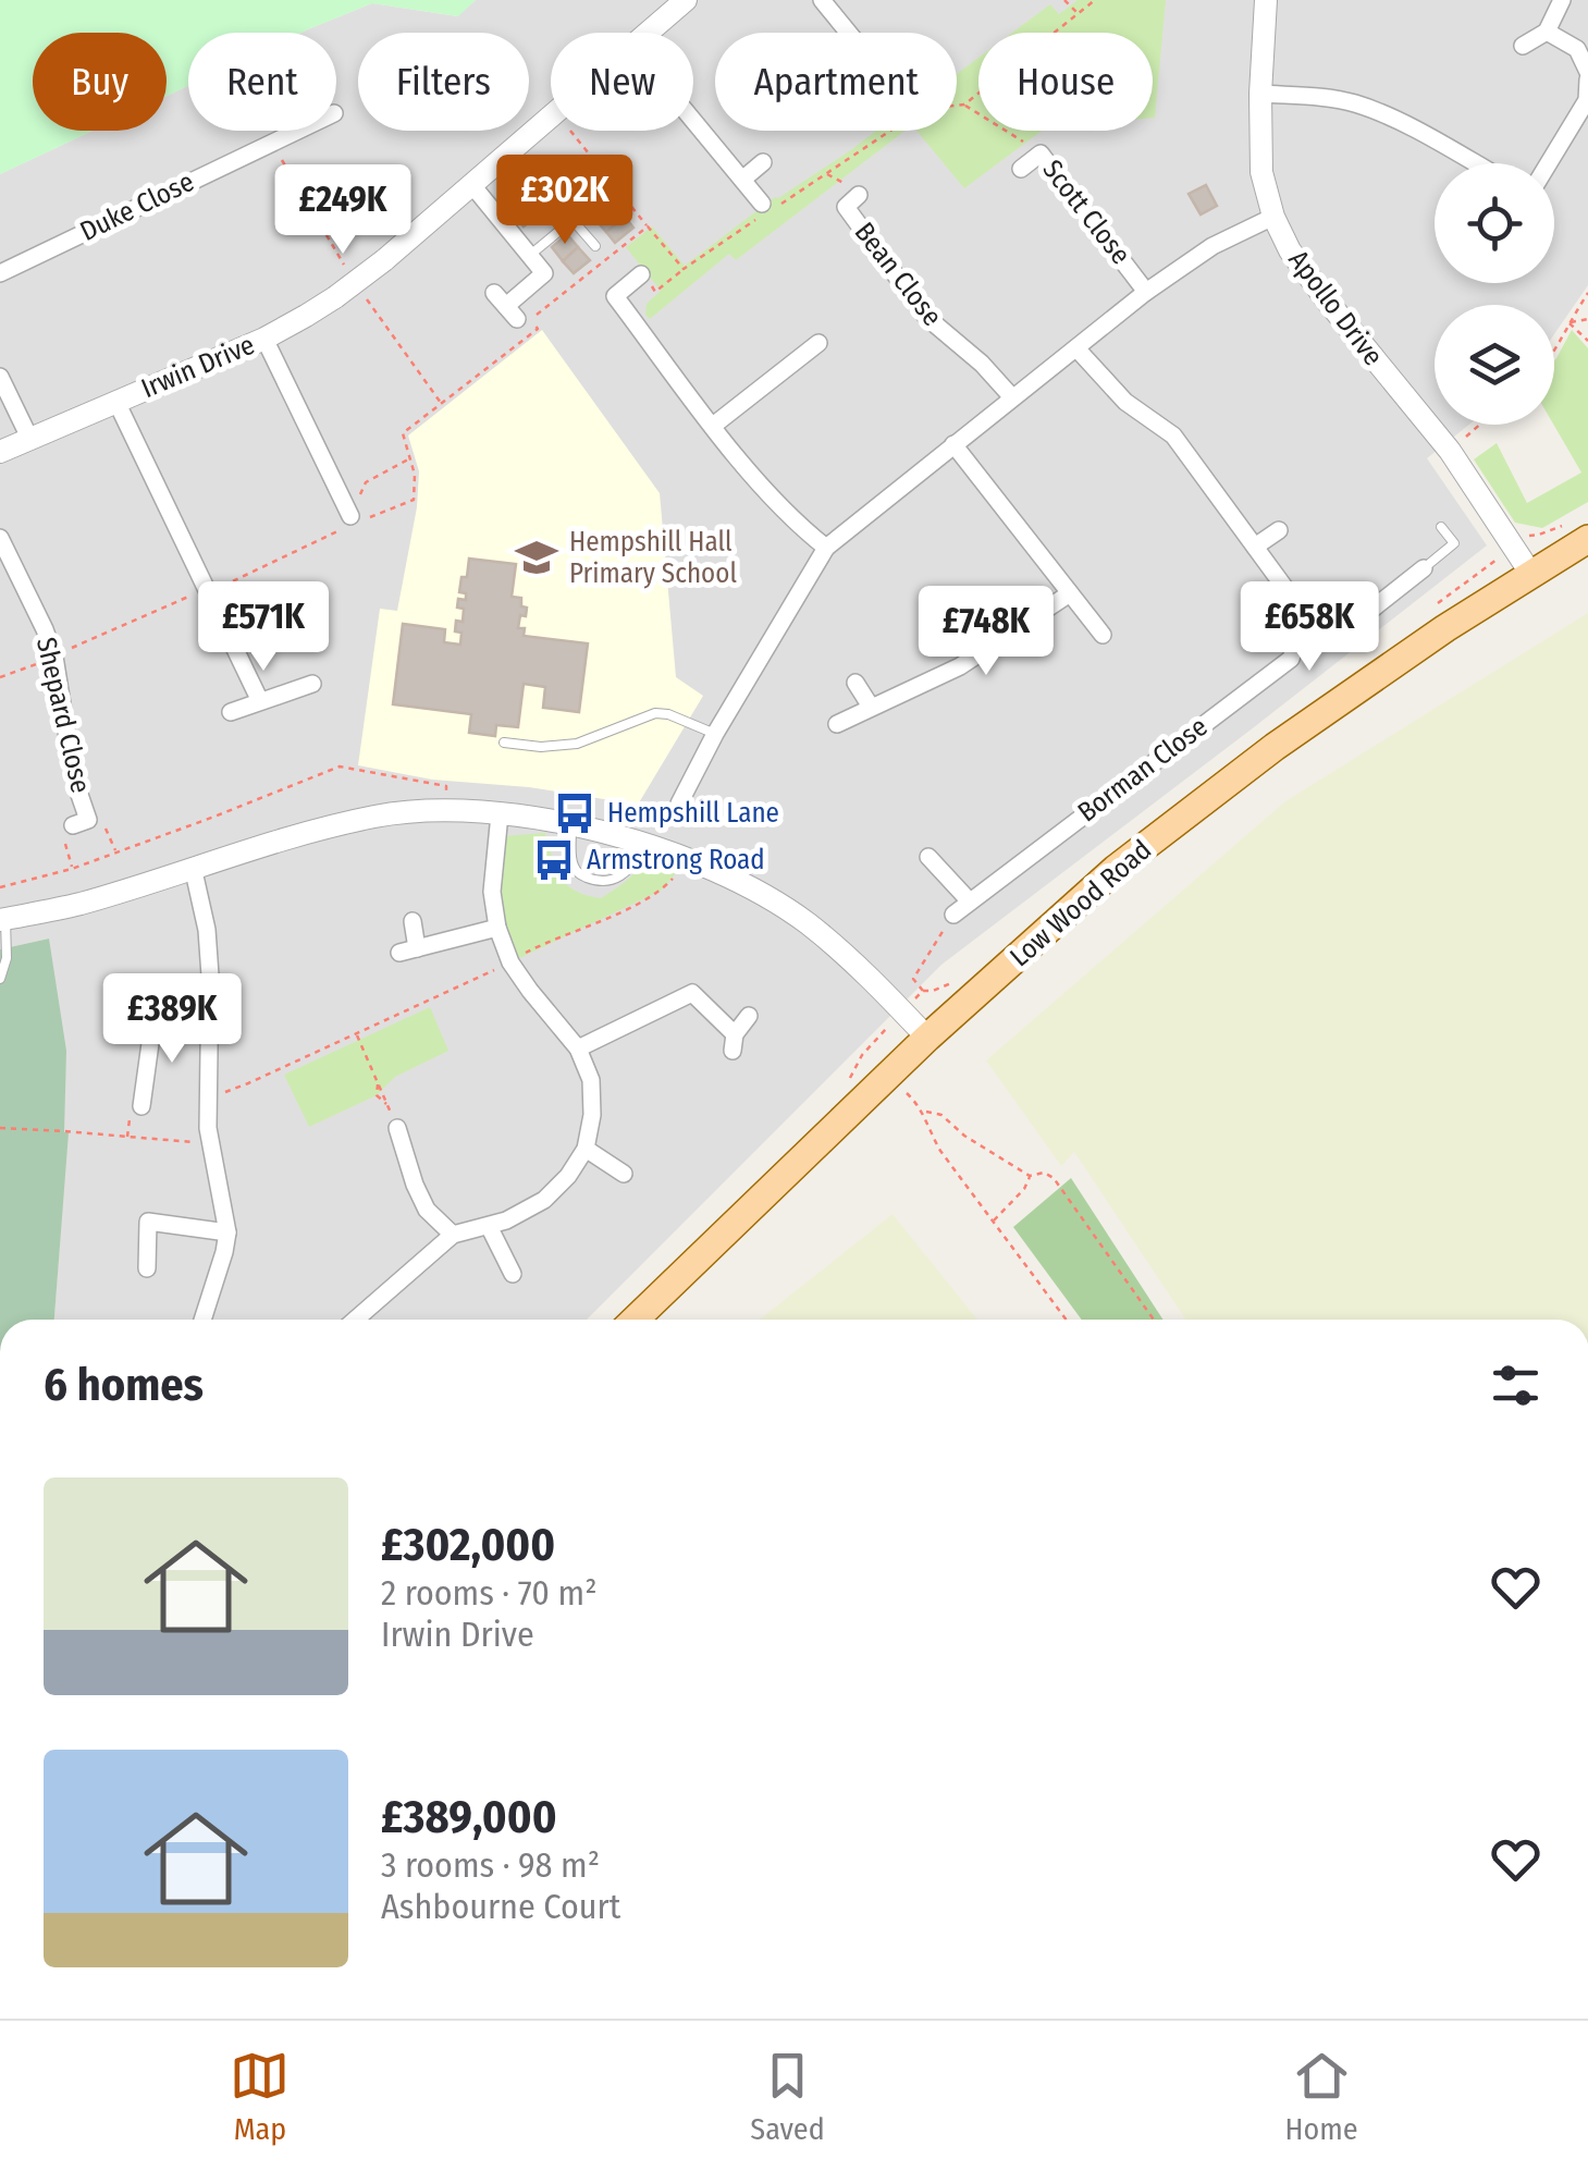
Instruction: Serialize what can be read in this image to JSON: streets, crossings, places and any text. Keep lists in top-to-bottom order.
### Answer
{
  "streets": {
    "main road": ["Low Wood Road"],
    "street": [
      "Duke Close",
      "Scott Close",
      "Bean Close",
      "Apollo Drive",
      "Irwin Drive",
      "Shepard Close",
      "Borman Close"
    ]
  },
  "crossings": [
    ["Apollo Drive", "Low Wood Road"]
  ],
  "places": {
    "school or university": ["Hempshill Hall Primary School"],
    "bus stop": ["Hempshill Lane", "Armstrong Road"]
  },
  "page": {
    "chip": [
      "Buy",
      "Rent",
      "Filters",
      "New",
      "Apartment",
      "House"
    ],
    "price": [
      "£302K",
      "£249K",
      "£571K",
      "£658K",
      "£748K",
      "£389K"
    ],
    "heading": "6 homes",
    "list": [
      {
        "name": "£302,000",
        "note": "2 rooms · 70 m² · Irwin Drive"
      },
      {
        "name": "£389,000",
        "note": "3 rooms · 98 m² · Ashbourne Court"
      }
    ],
    "tabs": ["Map", "Saved", "Home"]
  }
}
